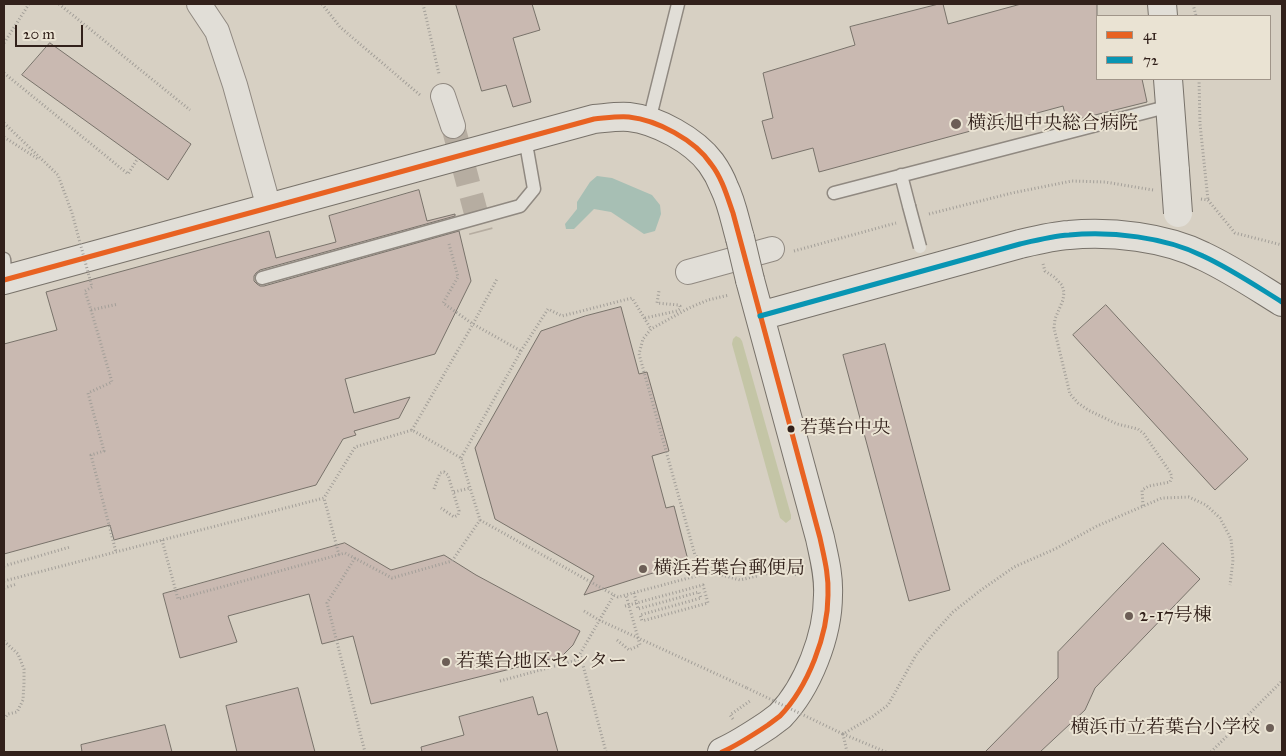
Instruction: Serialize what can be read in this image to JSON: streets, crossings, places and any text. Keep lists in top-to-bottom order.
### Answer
{
  "places": [
    "横浜旭中央総合病院",
    "若葉台中央",
    "横浜若葉台郵便局",
    "2-17号棟",
    "若葉台地区センター",
    "横浜市立若葉台小学校"
  ],
  "lines": ["transit line 41", "transit line 72"],
  "legend": ["41", "72"],
  "scale_bar": "20 m"
}
